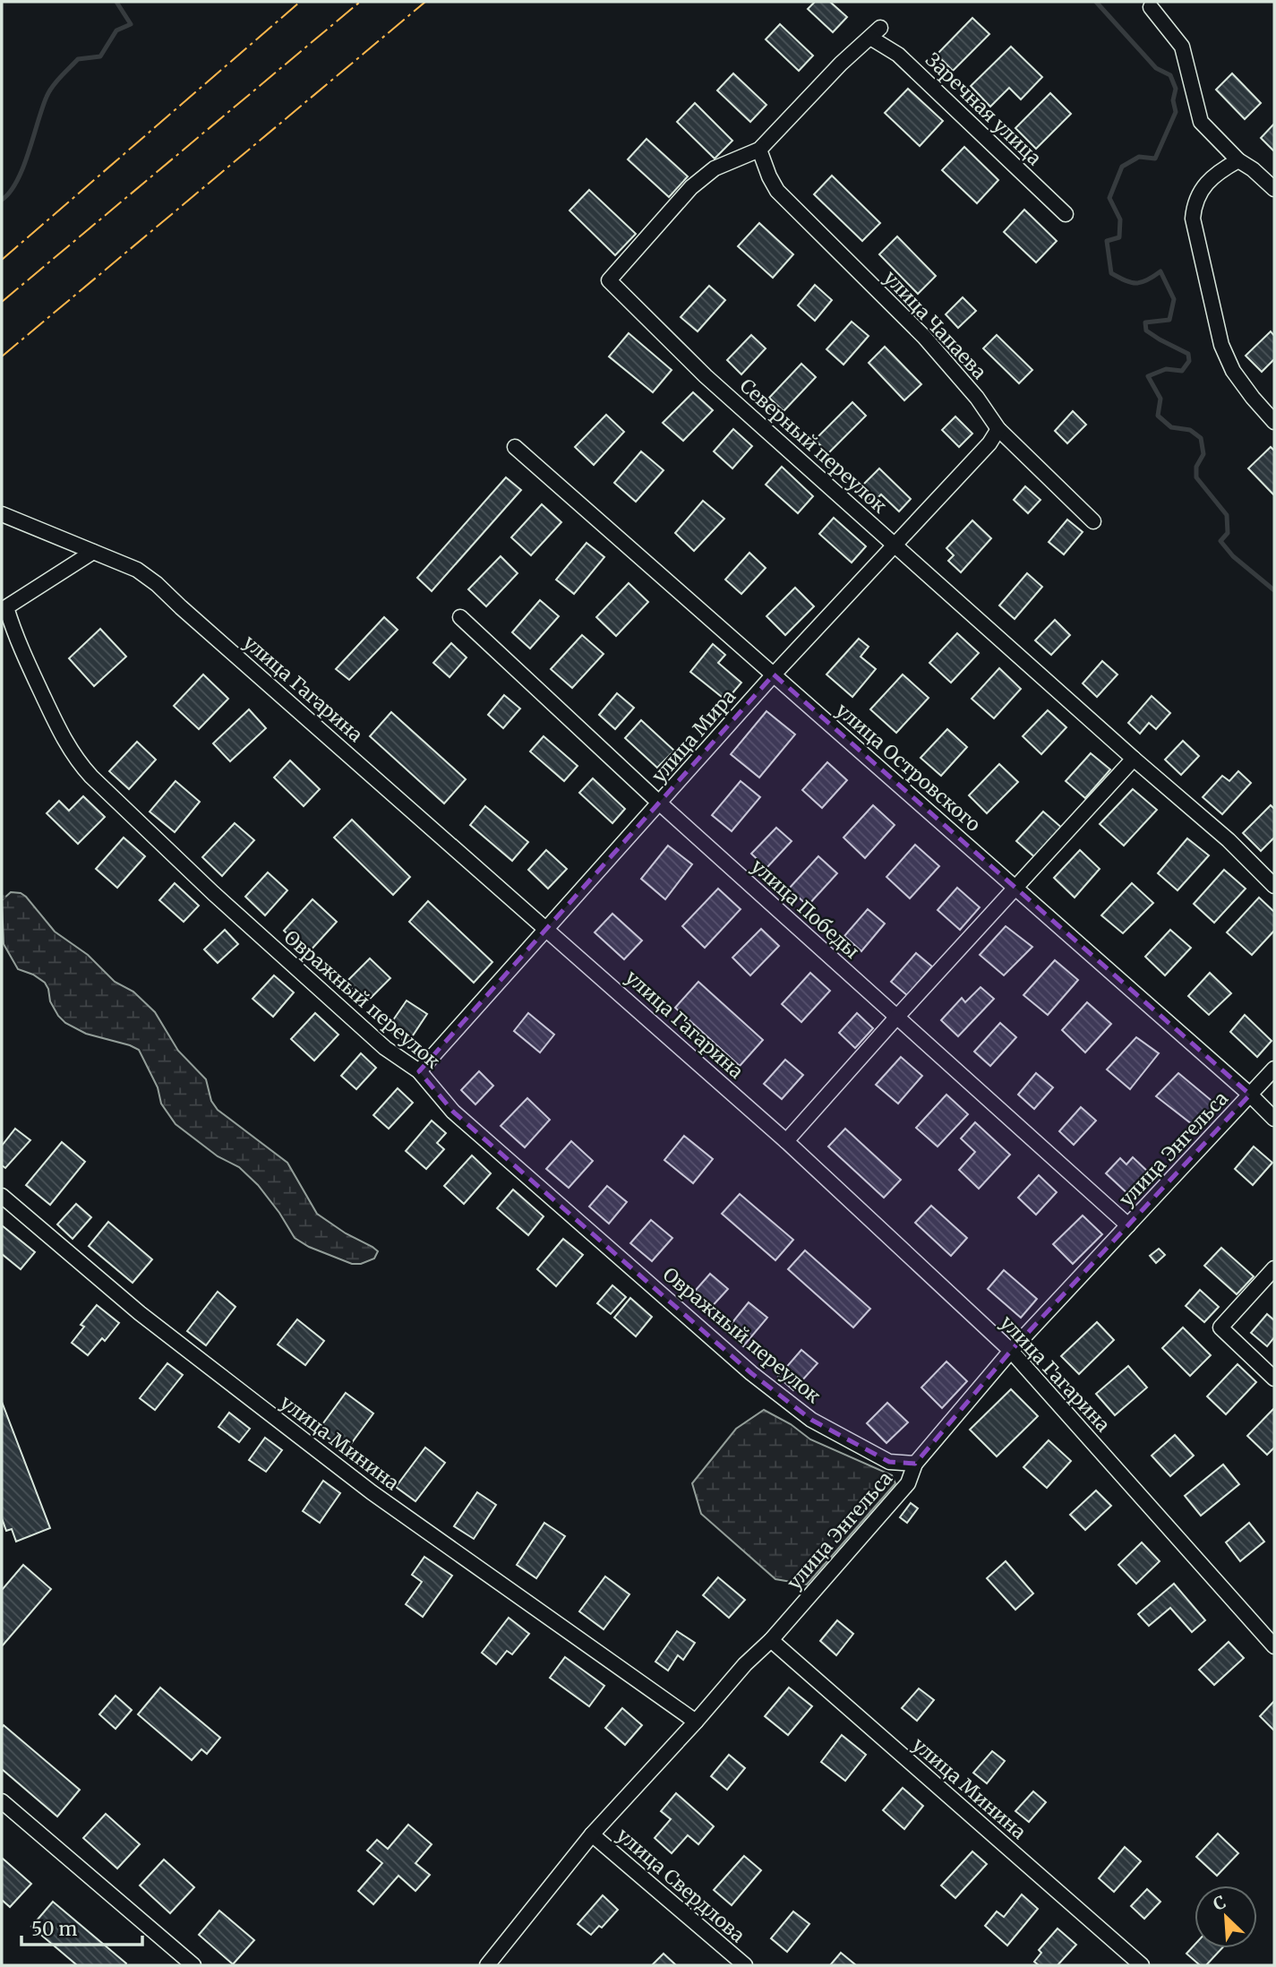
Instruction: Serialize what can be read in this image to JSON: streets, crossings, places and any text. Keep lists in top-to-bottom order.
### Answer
{
  "streets": {
    "street": [
      "Заречная улица",
      "улица Чапаева",
      "Северный переулок",
      "улица Гагарина",
      "улица Мира",
      "улица Островского",
      "улица Победы",
      "Овражный переулок",
      "улица Энгельса",
      "улица Минина",
      "улица Свердлова"
    ]
  },
  "crossings": [
    ["Заречная улица", "Северный переулок"],
    ["улица Чапаева", "Северный переулок"],
    ["улица Чапаева", "улица Мира"],
    ["Северный переулок", "улица Мира"],
    ["улица Гагарина", "улица Мира"],
    ["улица Гагарина", "Овражный переулок"],
    ["улица Гагарина", "улица Энгельса"],
    ["улица Мира", "улица Островского"],
    ["улица Мира", "улица Победы"],
    ["улица Мира", "Овражный переулок"],
    ["улица Островского", "улица Энгельса"],
    ["улица Победы", "улица Энгельса"],
    ["Овражный переулок", "улица Энгельса"],
    ["улица Энгельса", "улица Минина"],
    ["улица Энгельса", "улица Свердлова"]
  ],
  "scale_bar": "50 m",
  "north": "top left"
}
